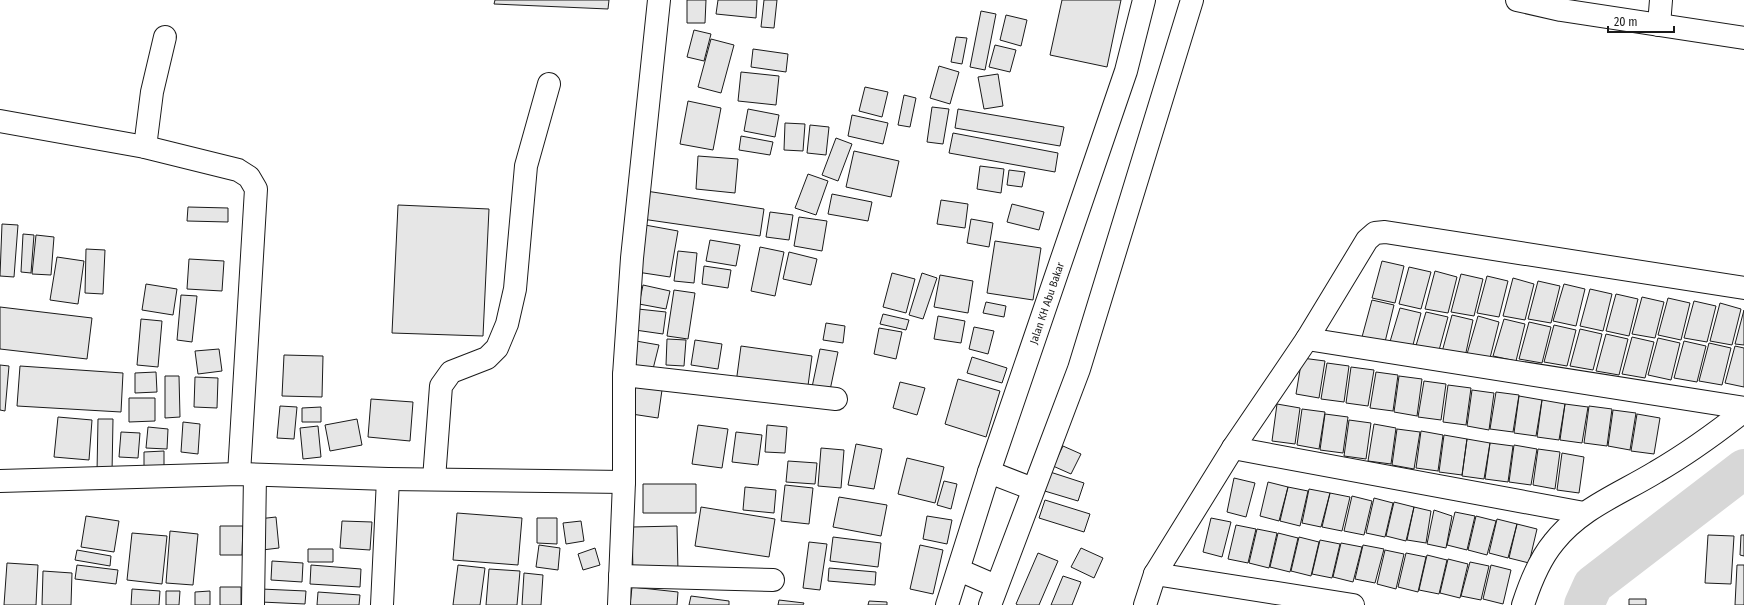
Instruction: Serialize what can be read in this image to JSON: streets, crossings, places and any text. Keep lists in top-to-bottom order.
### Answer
{
  "streets": {
    "street": ["Jalan KH Abu Bakar"]
  },
  "scale_bar": "20 m"
}
